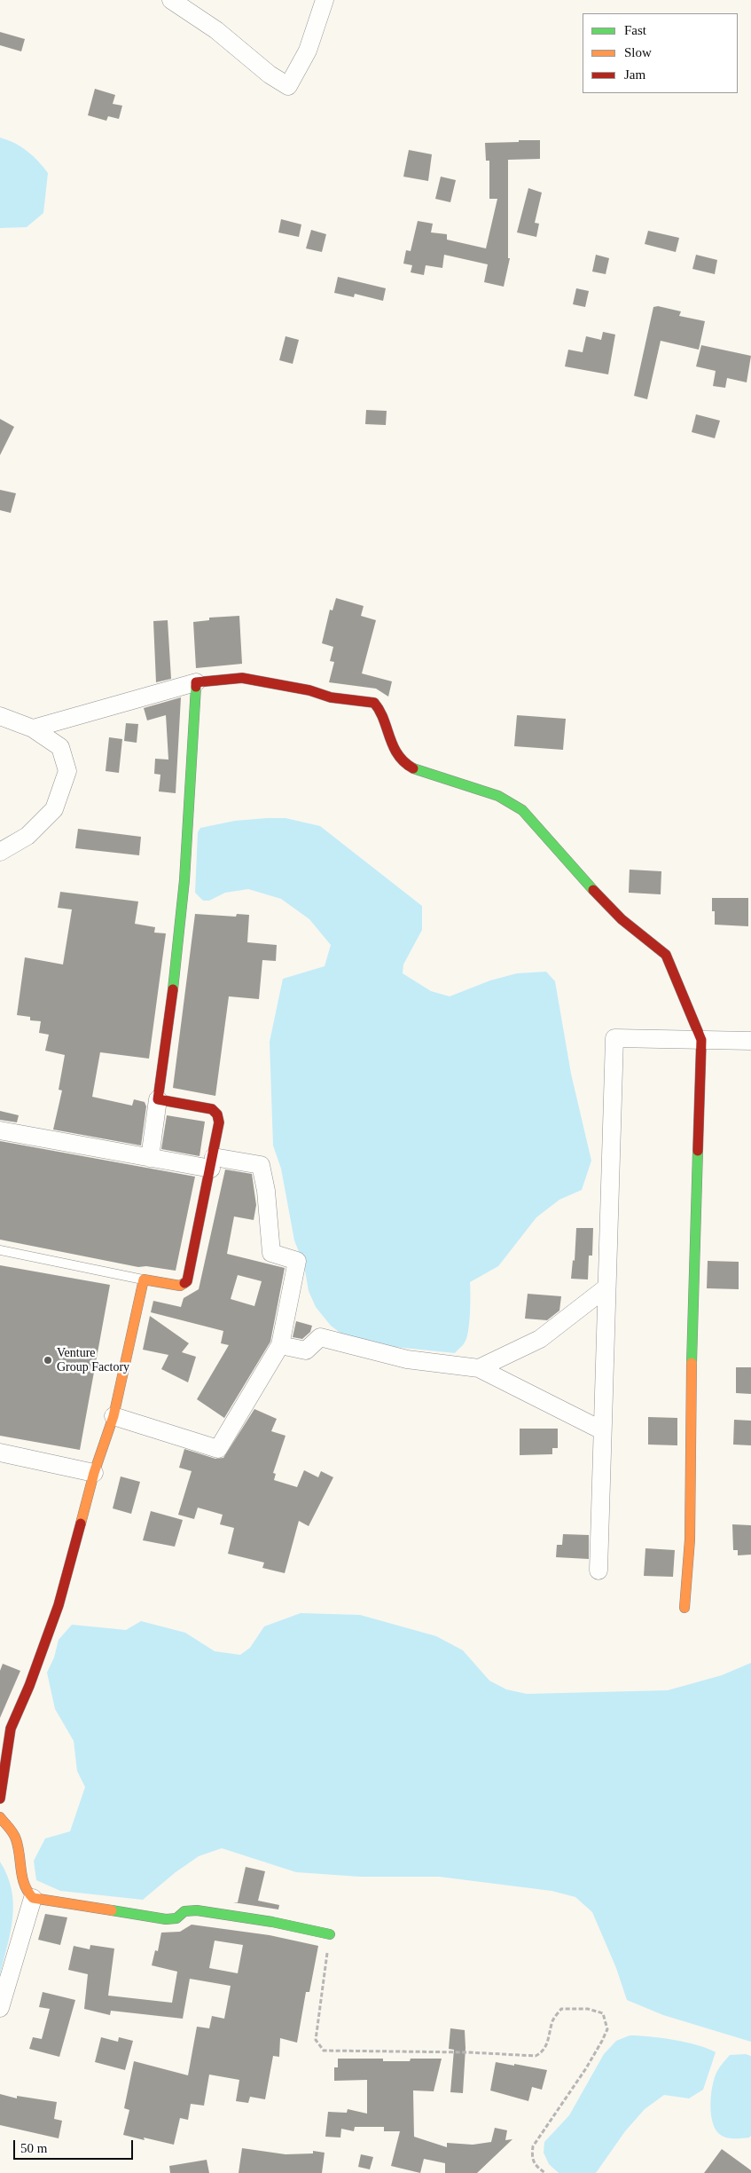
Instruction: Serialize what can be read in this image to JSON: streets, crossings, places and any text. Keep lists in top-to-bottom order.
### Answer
{
  "places": ["Venture Group Factory"],
  "legend": ["Fast", "Slow", "Jam"],
  "scale_bar": "50 m"
}
